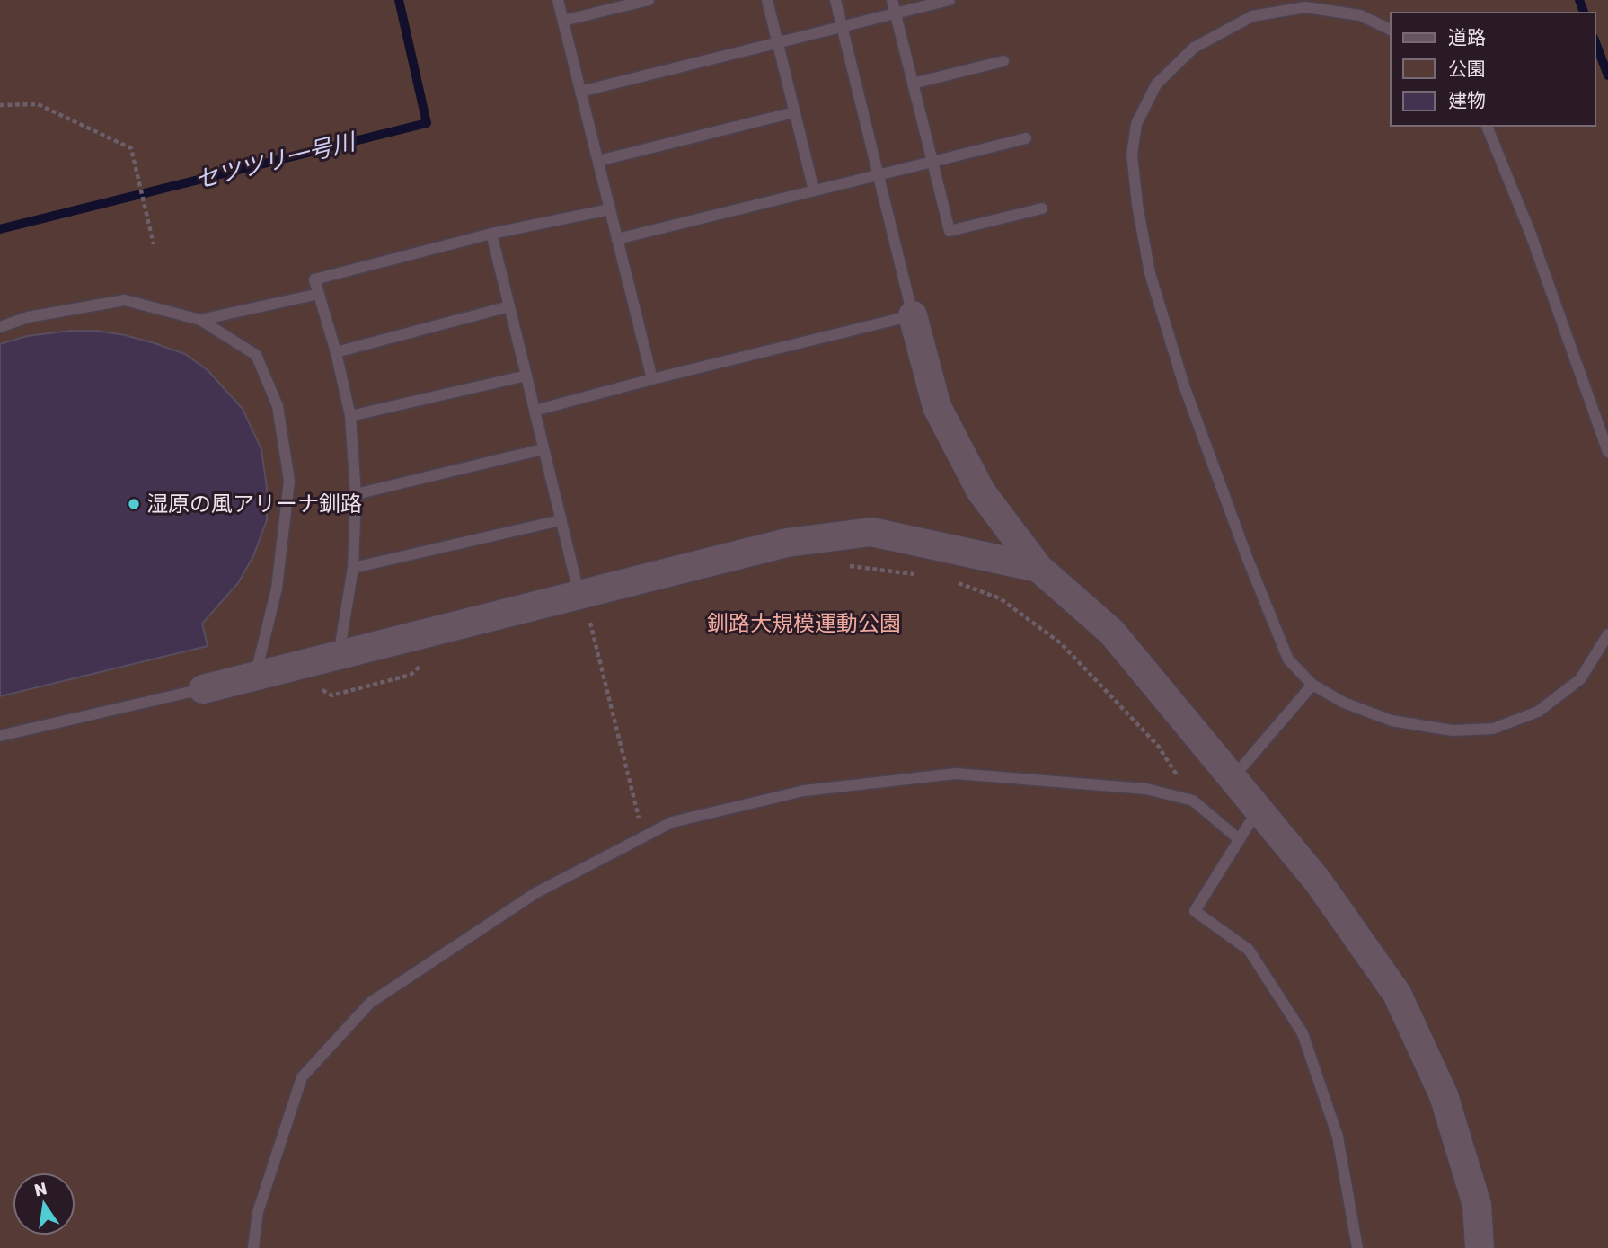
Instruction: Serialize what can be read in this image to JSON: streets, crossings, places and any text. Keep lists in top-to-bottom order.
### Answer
{
  "water": ["セツツリ一号川"],
  "parks": ["釧路大規模運動公園"],
  "places": ["湿原の風アリーナ釧路"],
  "legend": ["道路", "公園", "建物"],
  "north": "top"
}
